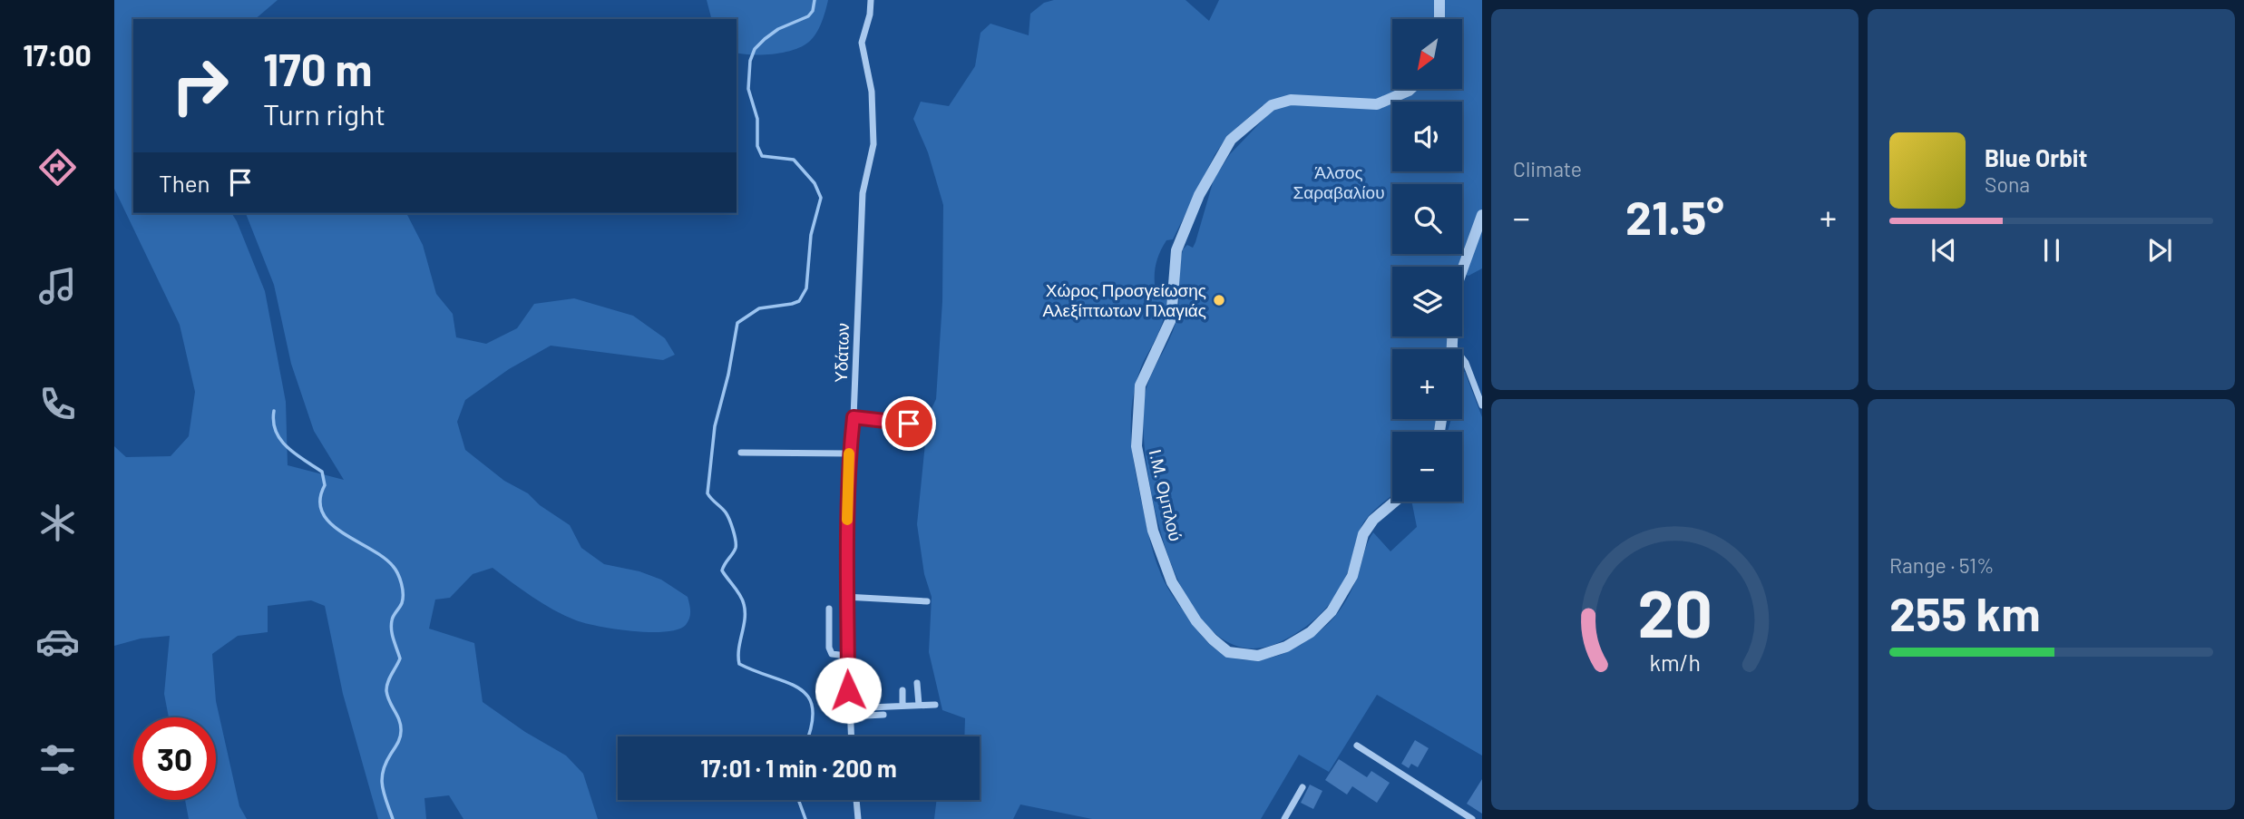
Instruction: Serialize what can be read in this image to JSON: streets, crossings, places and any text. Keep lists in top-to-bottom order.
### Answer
{
  "streets": {
    "street": ["Υδάτων", "Ι.Μ. Ομπλού"]
  },
  "parks": ["Άλσος Σαραβαλίου"],
  "places": ["Χώρος Προσγείωσης Αλεξίπτωτων Πλαγιάς"],
  "north": "bottom left",
  "page": {
    "tabs": "17:00",
    "tile": [
      "Climate",
      ["Range · 51%", "255 km"]
    ],
    "map_buttons": ["+", "−"],
    "turn": ["170 m", "Turn right"],
    "song": ["Blue Orbit", "Sona"],
    "then": "Then",
    "heat": ["−", "21.5°", "+"],
    "limit": "30",
    "trip": "17:01 · 1 min · 200 m",
    "gauge": ["20", "km/h"]
  }
}
